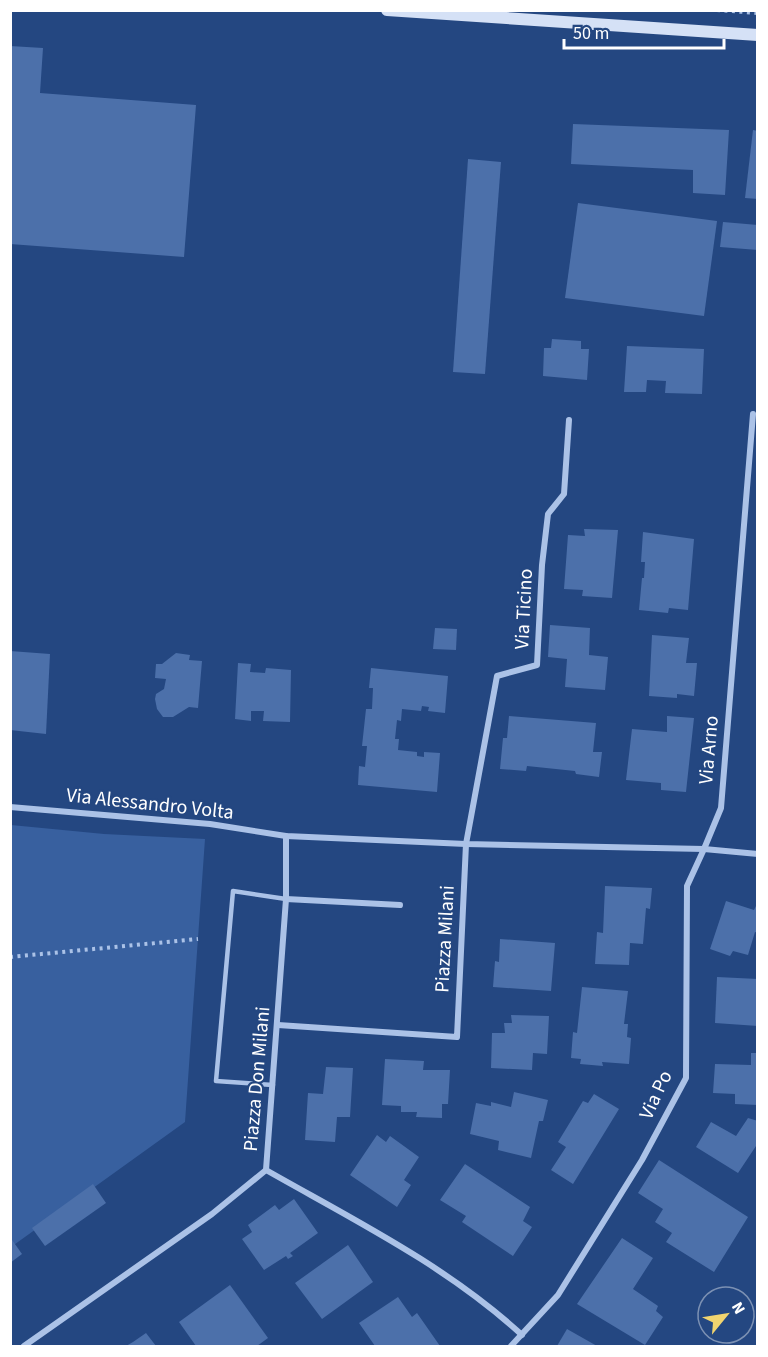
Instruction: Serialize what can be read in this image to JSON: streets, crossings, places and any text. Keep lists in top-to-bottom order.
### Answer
{
  "streets": {
    "street": [
      "Via Ticino",
      "Via Arno",
      "Via Alessandro Volta",
      "Piazza Milani",
      "Piazza Don Milani",
      "Via Po"
    ]
  },
  "crossings": [
    ["Via Ticino", "Piazza Milani"],
    ["Via Arno", "Via Po"],
    ["Via Alessandro Volta", "Piazza Don Milani"],
    ["Piazza Milani", "Piazza Don Milani"]
  ],
  "scale_bar": "50 m",
  "north": "top right"
}
